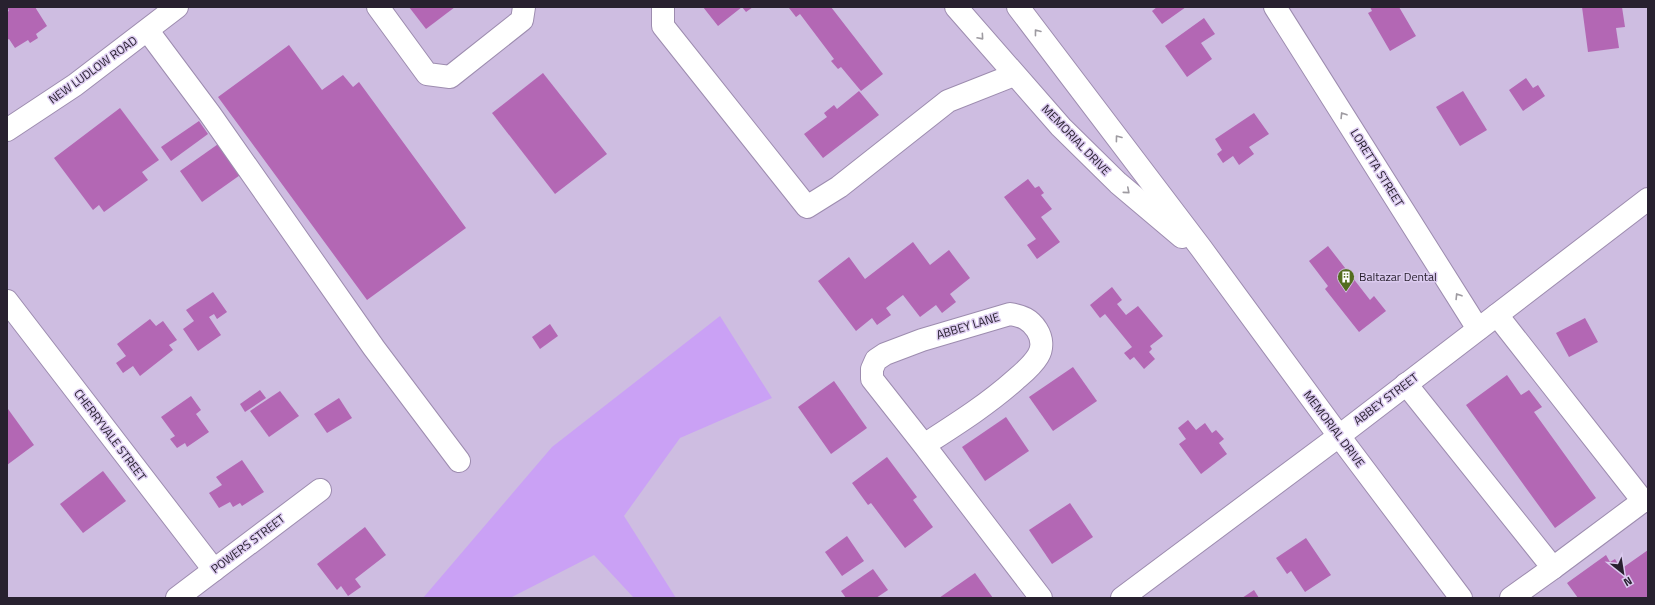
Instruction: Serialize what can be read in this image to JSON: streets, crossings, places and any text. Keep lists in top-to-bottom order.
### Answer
{
  "streets": {
    "street": [
      "NEW LUDLOW ROAD",
      "MEMORIAL DRIVE",
      "LORETTA STREET",
      "ABBEY LANE",
      "ABBEY STREET",
      "CHERRYVALE STREET",
      "POWERS STREET"
    ]
  },
  "crossings": [
    ["MEMORIAL DRIVE", "ABBEY STREET"],
    ["LORETTA STREET", "ABBEY STREET"],
    ["CHERRYVALE STREET", "POWERS STREET"]
  ],
  "one_way": ["LORETTA STREET"],
  "places": {
    "building": ["Baltazar Dental"]
  },
  "north": "bottom right"
}
